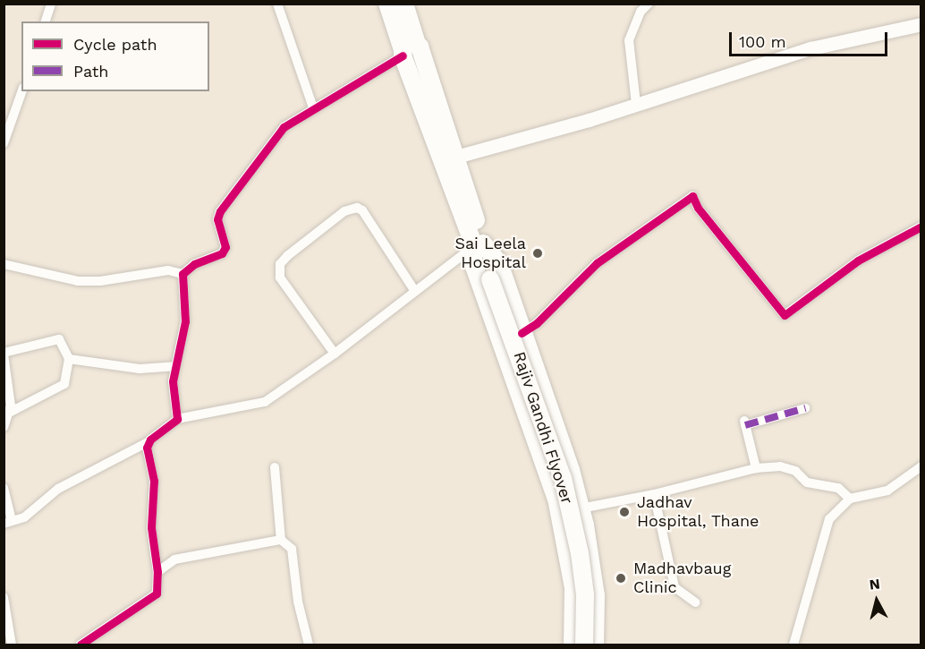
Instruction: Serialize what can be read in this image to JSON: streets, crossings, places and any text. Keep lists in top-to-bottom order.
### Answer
{
  "streets": {
    "highway": ["Rajiv Gandhi Flyover"]
  },
  "places": ["Sai Leela Hospital", "Jadhav Hospital, Thane", "Madhavbaug Clinic"],
  "legend": ["Cycle path", "Path"],
  "scale_bar": "100 m",
  "north": "top"
}
